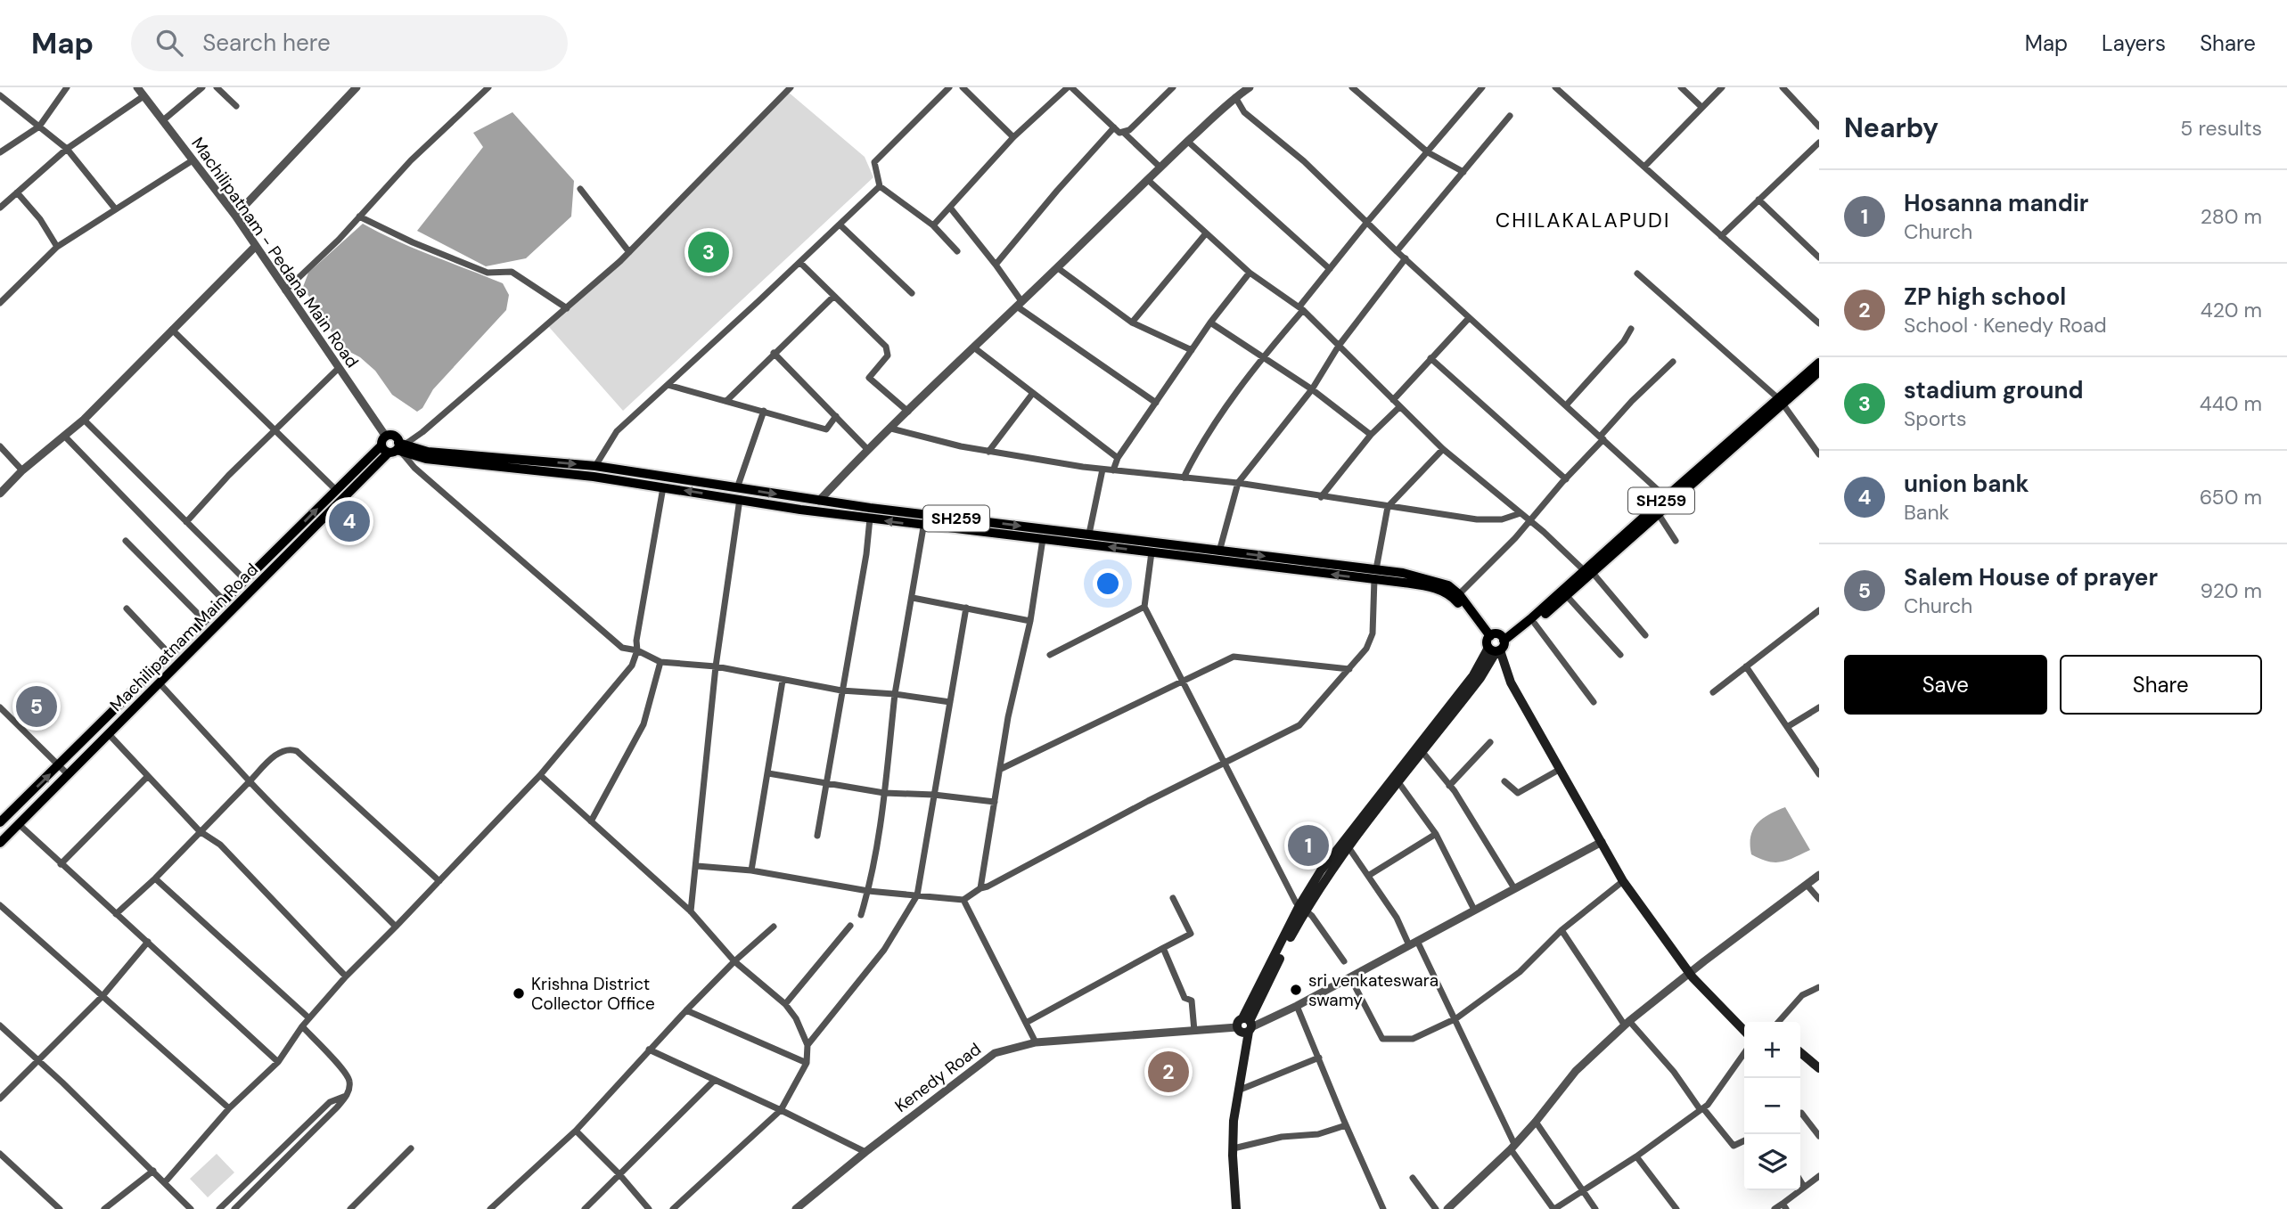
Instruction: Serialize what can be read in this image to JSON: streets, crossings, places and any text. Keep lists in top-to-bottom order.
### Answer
{
  "streets": {
    "main road": ["SH259", "Machilipatnam Main Road"],
    "street": ["Machilipatnam - Pedana Main Road", "Kenedy Road"]
  },
  "crossings": [
    ["Machilipatnam - Pedana Main Road", "SH259"],
    ["Machilipatnam - Pedana Main Road", "Machilipatnam Main Road"],
    ["SH259", "Machilipatnam Main Road"]
  ],
  "districts": ["CHILAKALAPUDI"],
  "places": ["sri venkateswara swamy", "Krishna District Collector Office"],
  "page": {
    "header": "Map",
    "search": "Search here",
    "nav": ["Map", "Layers", "Share"],
    "heading": ["Nearby", "5 results"],
    "list": [
      {
        "mark": "1",
        "name": "Hosanna mandir",
        "note": "Church",
        "value": "280 m"
      },
      {
        "mark": "2",
        "name": "ZP high school",
        "note": "School · Kenedy Road",
        "value": "420 m"
      },
      {
        "mark": "3",
        "name": "stadium ground",
        "note": "Sports",
        "value": "440 m"
      },
      {
        "mark": "4",
        "name": "union bank",
        "note": "Bank",
        "value": "650 m"
      },
      {
        "mark": "5",
        "name": "Salem House of prayer",
        "note": "Church",
        "value": "920 m"
      }
    ],
    "pins": [
      "3",
      "4",
      "5",
      "1",
      "2"
    ],
    "buttons": ["Save", "Share"],
    "map_buttons": ["+", "−"]
  }
}
